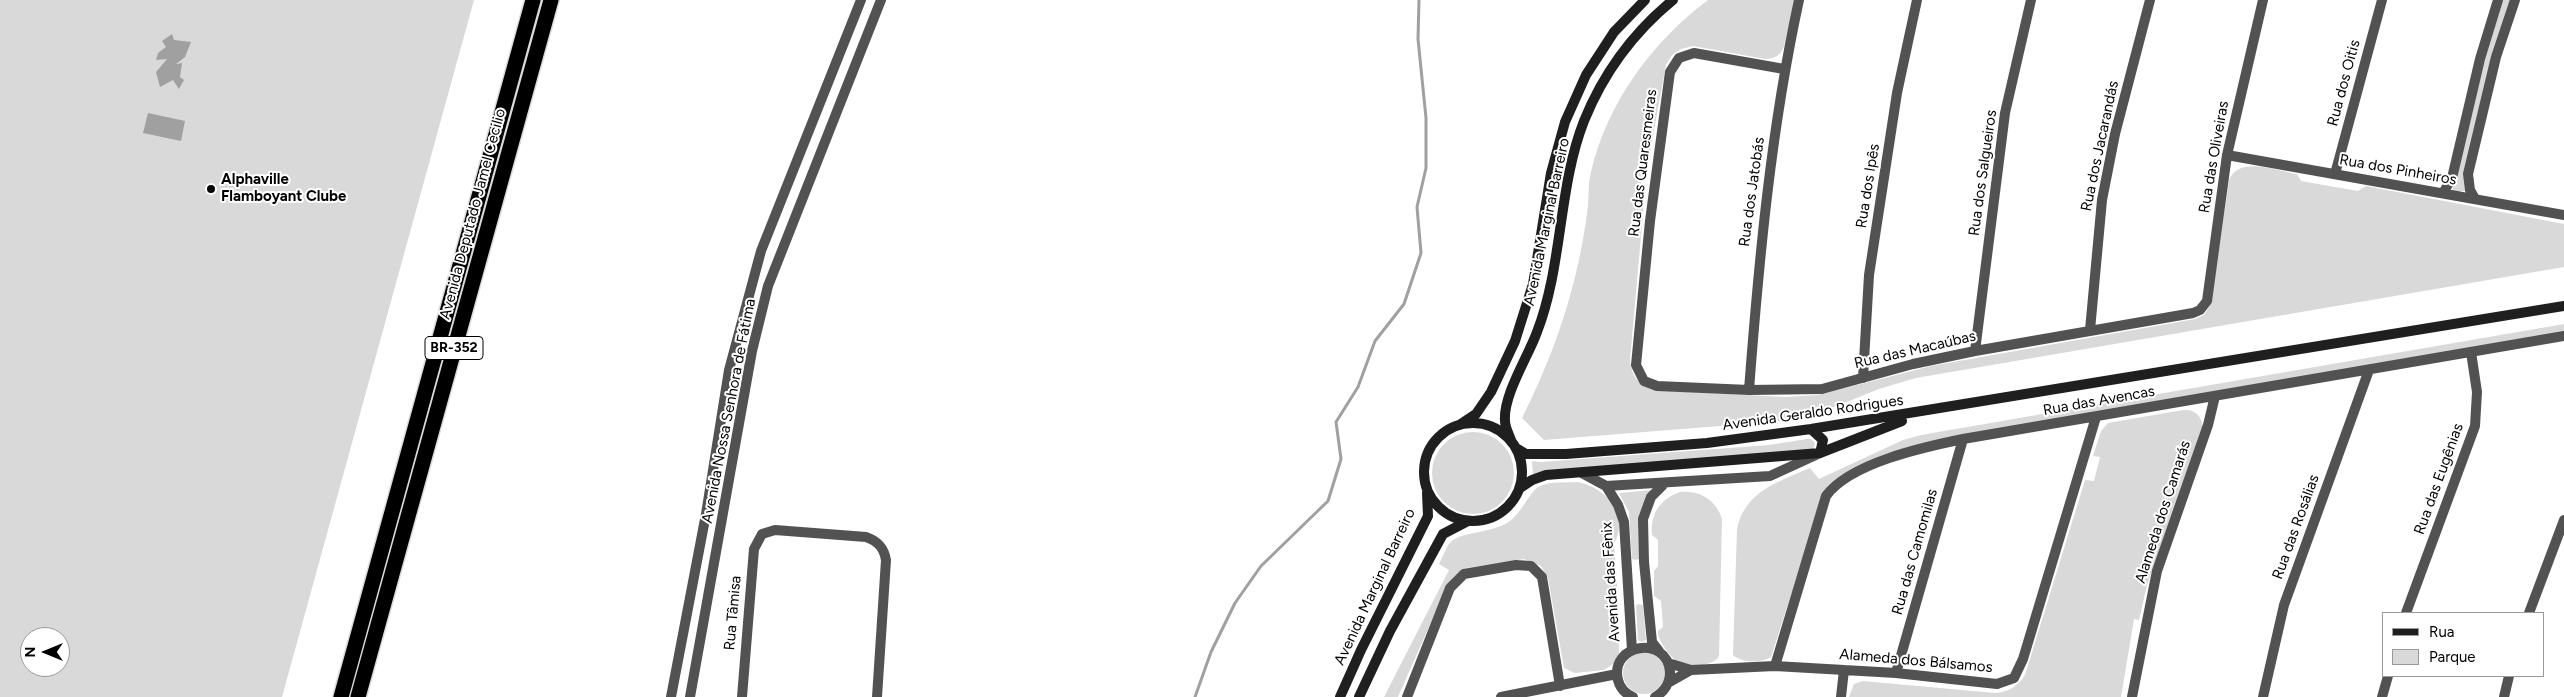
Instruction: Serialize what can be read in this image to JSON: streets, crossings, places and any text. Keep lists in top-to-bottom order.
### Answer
{
  "streets": {
    "highway": ["Avenida Deputado Jamel Cecilio", "BR-352"],
    "street": [
      "Rua dos Oitis",
      "Rua dos Jacarandás",
      "Rua das Oliveiras",
      "Rua das Quaresmeiras",
      "Rua dos Pinheiros",
      "Rua dos Salgueiros",
      "Rua dos Ipês",
      "Rua dos Jatobás",
      "Avenida Marginal Barreiro",
      "Rua das Macaúbas",
      "Rua das Avencas",
      "Avenida Nossa Senhora de Fátima",
      "Avenida Geraldo Rodrigues",
      "Rua das Eugênias",
      "Alameda dos Camarás",
      "Rua das Rosálias",
      "Rua das Camomilas",
      "Avenida das Fênix",
      "Rua Tâmisa",
      "Alameda dos Bálsamos"
    ]
  },
  "crossings": [
    ["Rua dos Oitis", "Rua dos Pinheiros"],
    ["Rua dos Jacarandás", "Rua das Macaúbas"],
    ["Rua das Oliveiras", "Rua dos Pinheiros"],
    ["Rua das Oliveiras", "Rua das Macaúbas"],
    ["Rua das Quaresmeiras", "Rua dos Jatobás"],
    ["Rua das Quaresmeiras", "Rua das Macaúbas"],
    ["Rua dos Salgueiros", "Rua das Macaúbas"],
    ["Rua dos Ipês", "Rua das Macaúbas"],
    ["Rua dos Jatobás", "Rua das Macaúbas"],
    ["Avenida Marginal Barreiro", "Avenida Geraldo Rodrigues"],
    ["Rua das Avencas", "Avenida Geraldo Rodrigues"],
    ["Rua das Avencas", "Rua das Eugênias"],
    ["Rua das Avencas", "Alameda dos Camarás"],
    ["Rua das Avencas", "Rua das Rosálias"],
    ["Rua das Avencas", "Rua das Camomilas"],
    ["Rua das Avencas", "Alameda dos Bálsamos"],
    ["Avenida Geraldo Rodrigues", "Avenida das Fênix"],
    ["Rua das Camomilas", "Alameda dos Bálsamos"]
  ],
  "places": ["Alphaville Flamboyant Clube"],
  "legend": ["Rua", "Parque"],
  "north": "left"
}
